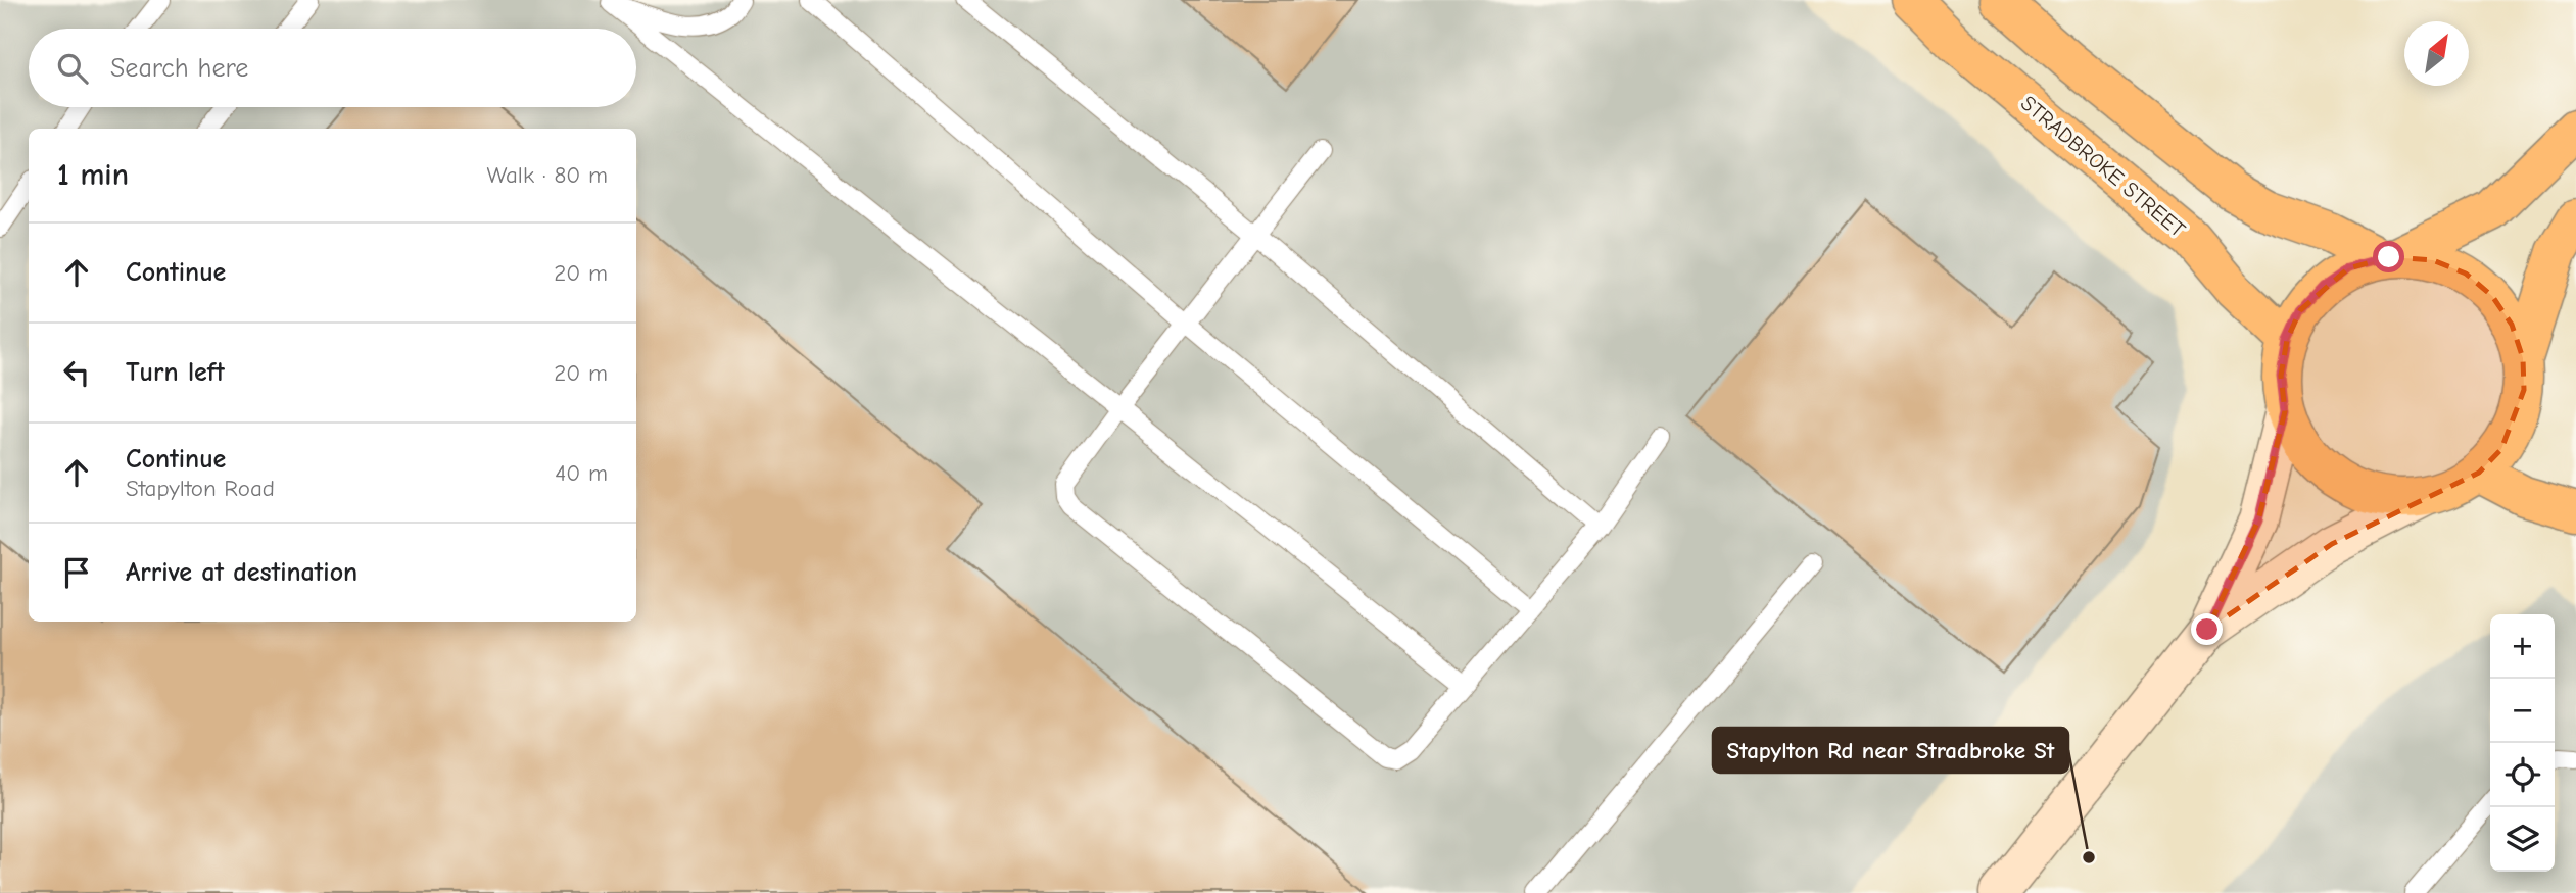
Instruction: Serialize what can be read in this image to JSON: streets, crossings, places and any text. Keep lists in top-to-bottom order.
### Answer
{
  "streets": {
    "main road": ["STRADBROKE STREET"]
  },
  "places": ["Stapylton Rd near Stradbroke St"],
  "north": "top right",
  "page": {
    "search": "Search here",
    "heading": ["1 min", "Walk · 80 m"],
    "list": [
      ["Continue", "20 m"],
      ["Turn left", "20 m"],
      ["Continue", "Stapylton Road", "40 m"],
      "Arrive at destination"
    ],
    "map_buttons": ["+", "−"]
  }
}
